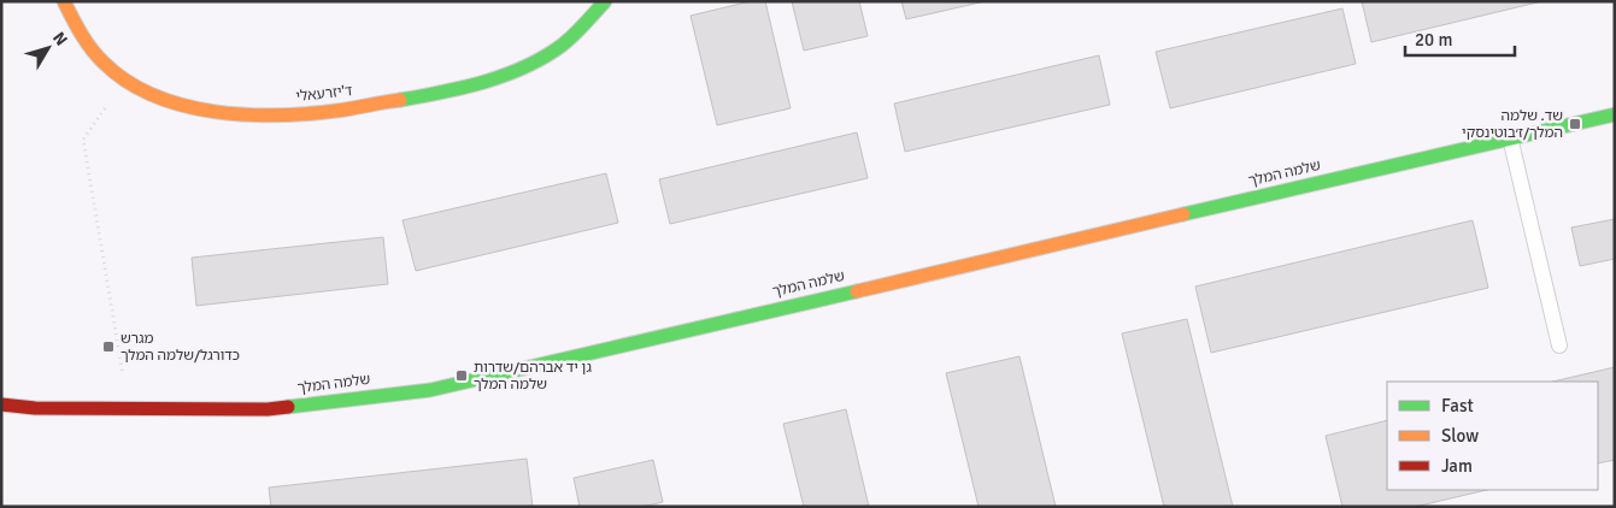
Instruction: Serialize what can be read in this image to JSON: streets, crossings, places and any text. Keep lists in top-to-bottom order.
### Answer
{
  "streets": {
    "street": ["ד'יזרעאלי", "שלמה המלך"]
  },
  "places": {
    "transit": ["שד. שלמה המלך/ז׳בוטינסקי", "מגרש כדורגל/שלמה המלך", "גן יד אברהם/שדרות שלמה המלך"]
  },
  "legend": ["Fast", "Slow", "Jam"],
  "scale_bar": "20 m",
  "north": "top right"
}
